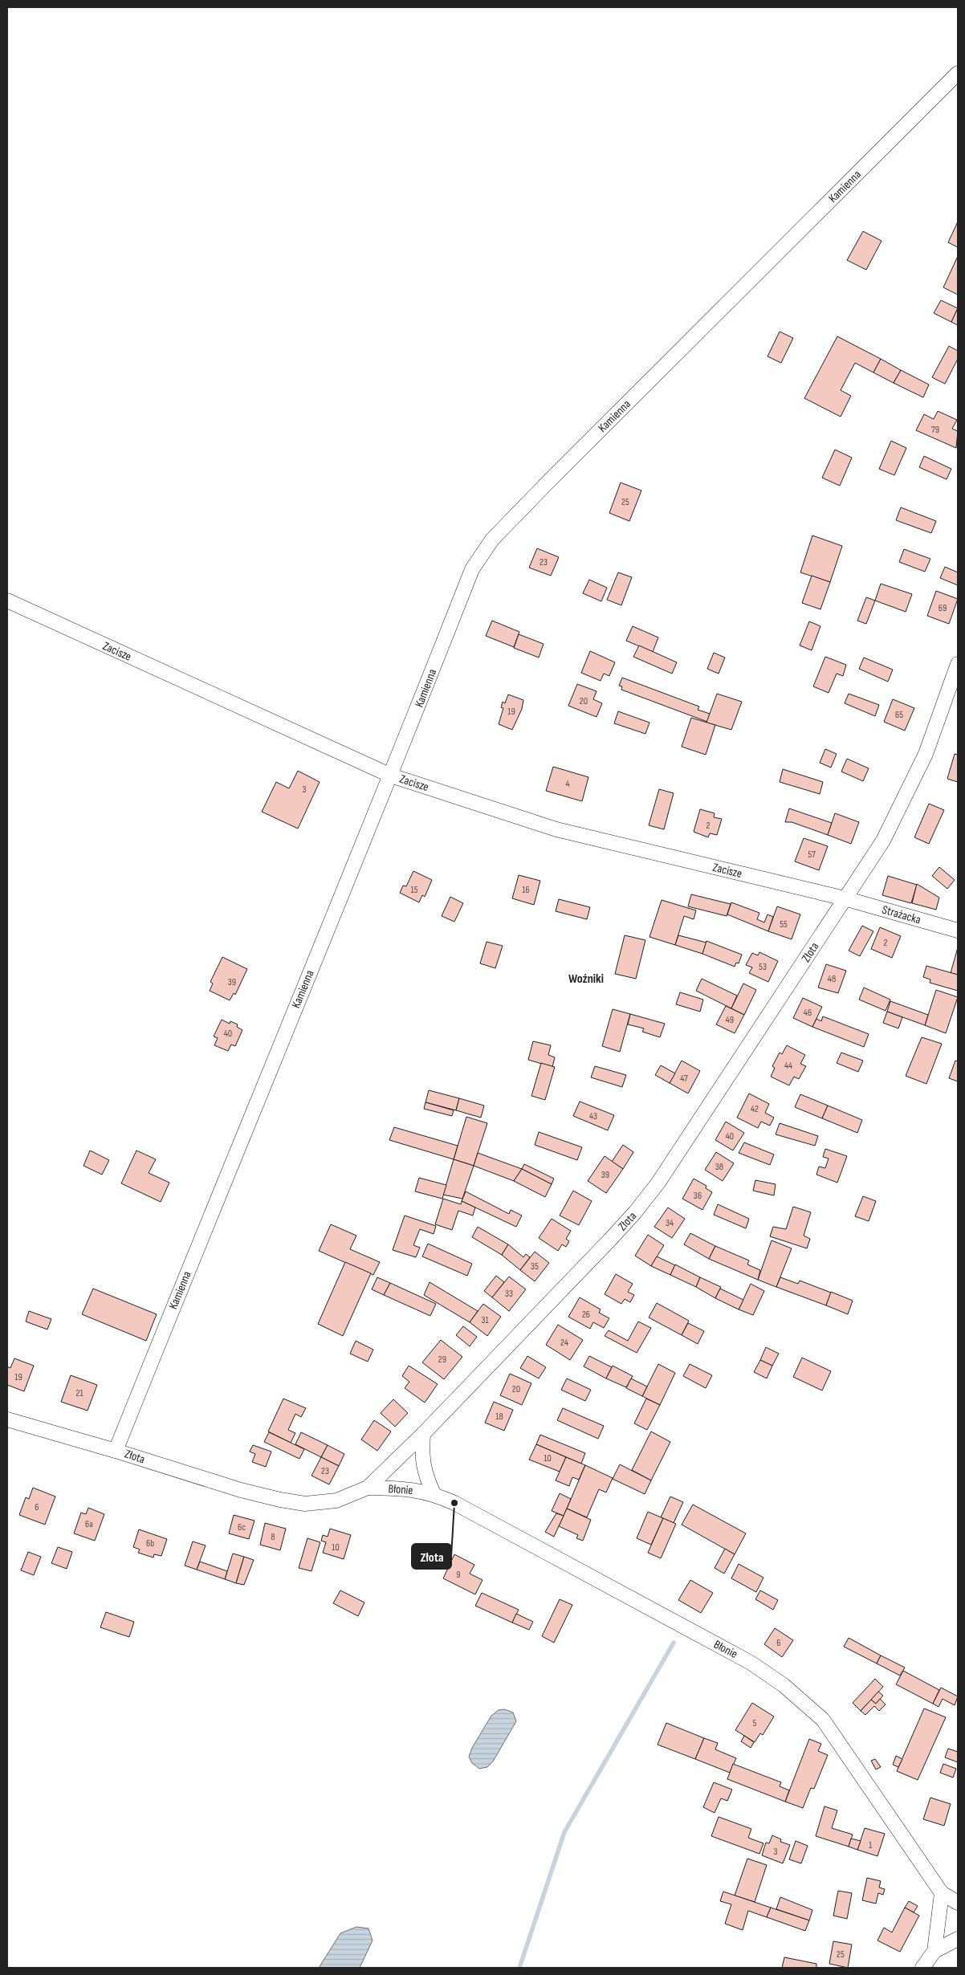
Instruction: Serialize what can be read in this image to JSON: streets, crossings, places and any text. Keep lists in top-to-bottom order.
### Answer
{
  "streets": {
    "street": [
      "Kamienna",
      "Zacisze",
      "Strażacka",
      "Złota",
      "Błonie"
    ]
  },
  "crossings": [
    ["Kamienna", "Zacisze"],
    ["Kamienna", "Złota"],
    ["Zacisze", "Strażacka"],
    ["Zacisze", "Złota"],
    ["Strażacka", "Złota"],
    ["Złota", "Błonie"]
  ],
  "districts": ["Woźniki"],
  "places": ["Złota"],
  "house_numbers": [
    "79",
    "25",
    "23",
    "69",
    "20",
    "19",
    "65",
    "4",
    "3",
    "2",
    "57",
    "15",
    "16",
    "55",
    "2",
    "53",
    "48",
    "39",
    "46",
    "49",
    "40",
    "44",
    "47",
    "42",
    "43",
    "40",
    "38",
    "39",
    "36",
    "34",
    "35",
    "33",
    "26",
    "31",
    "24",
    "29",
    "19",
    "20",
    "21",
    "18",
    "10",
    "23",
    "6",
    "6a",
    "6c",
    "8",
    "6b",
    "10",
    "9",
    "6",
    "5",
    "1",
    "3",
    "25"
  ]
}
